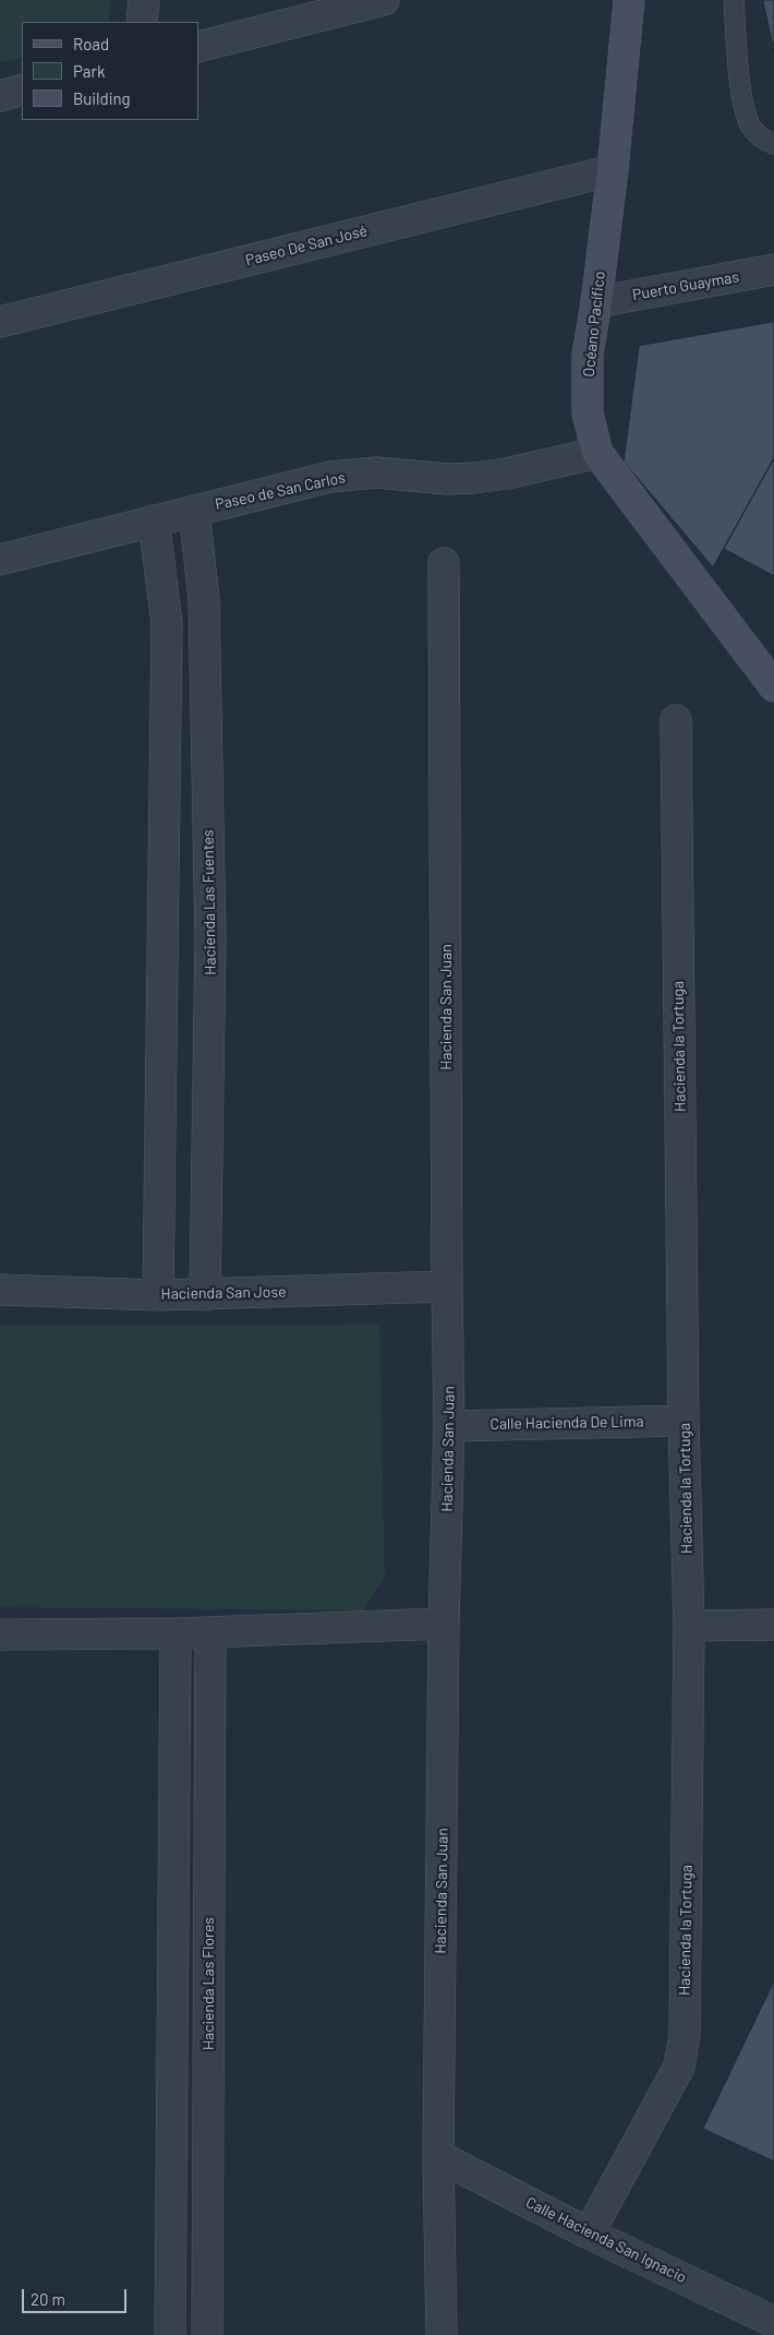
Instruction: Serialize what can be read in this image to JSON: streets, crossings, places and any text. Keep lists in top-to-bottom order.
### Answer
{
  "streets": {
    "street": [
      "Paseo De San José",
      "Puerto Guaymas",
      "Océano Pacífico",
      "Paseo de San Carlos",
      "Hacienda Las Fuentes",
      "Hacienda San Juan",
      "Hacienda la Tortuga",
      "Hacienda San Jose",
      "Calle Hacienda De Lima",
      "Hacienda Las Flores",
      "Calle Hacienda San Ignacio"
    ]
  },
  "crossings": [
    ["Paseo De San José", "Océano Pacífico"],
    ["Puerto Guaymas", "Océano Pacífico"],
    ["Océano Pacífico", "Paseo de San Carlos"],
    ["Paseo de San Carlos", "Hacienda Las Fuentes"],
    ["Hacienda Las Fuentes", "Hacienda San Jose"],
    ["Hacienda San Juan", "Hacienda San Jose"],
    ["Hacienda San Juan", "Calle Hacienda De Lima"],
    ["Hacienda San Juan", "Calle Hacienda San Ignacio"],
    ["Hacienda la Tortuga", "Calle Hacienda De Lima"],
    ["Hacienda la Tortuga", "Calle Hacienda San Ignacio"]
  ],
  "legend": ["Road", "Park", "Building"],
  "scale_bar": "20 m"
}
